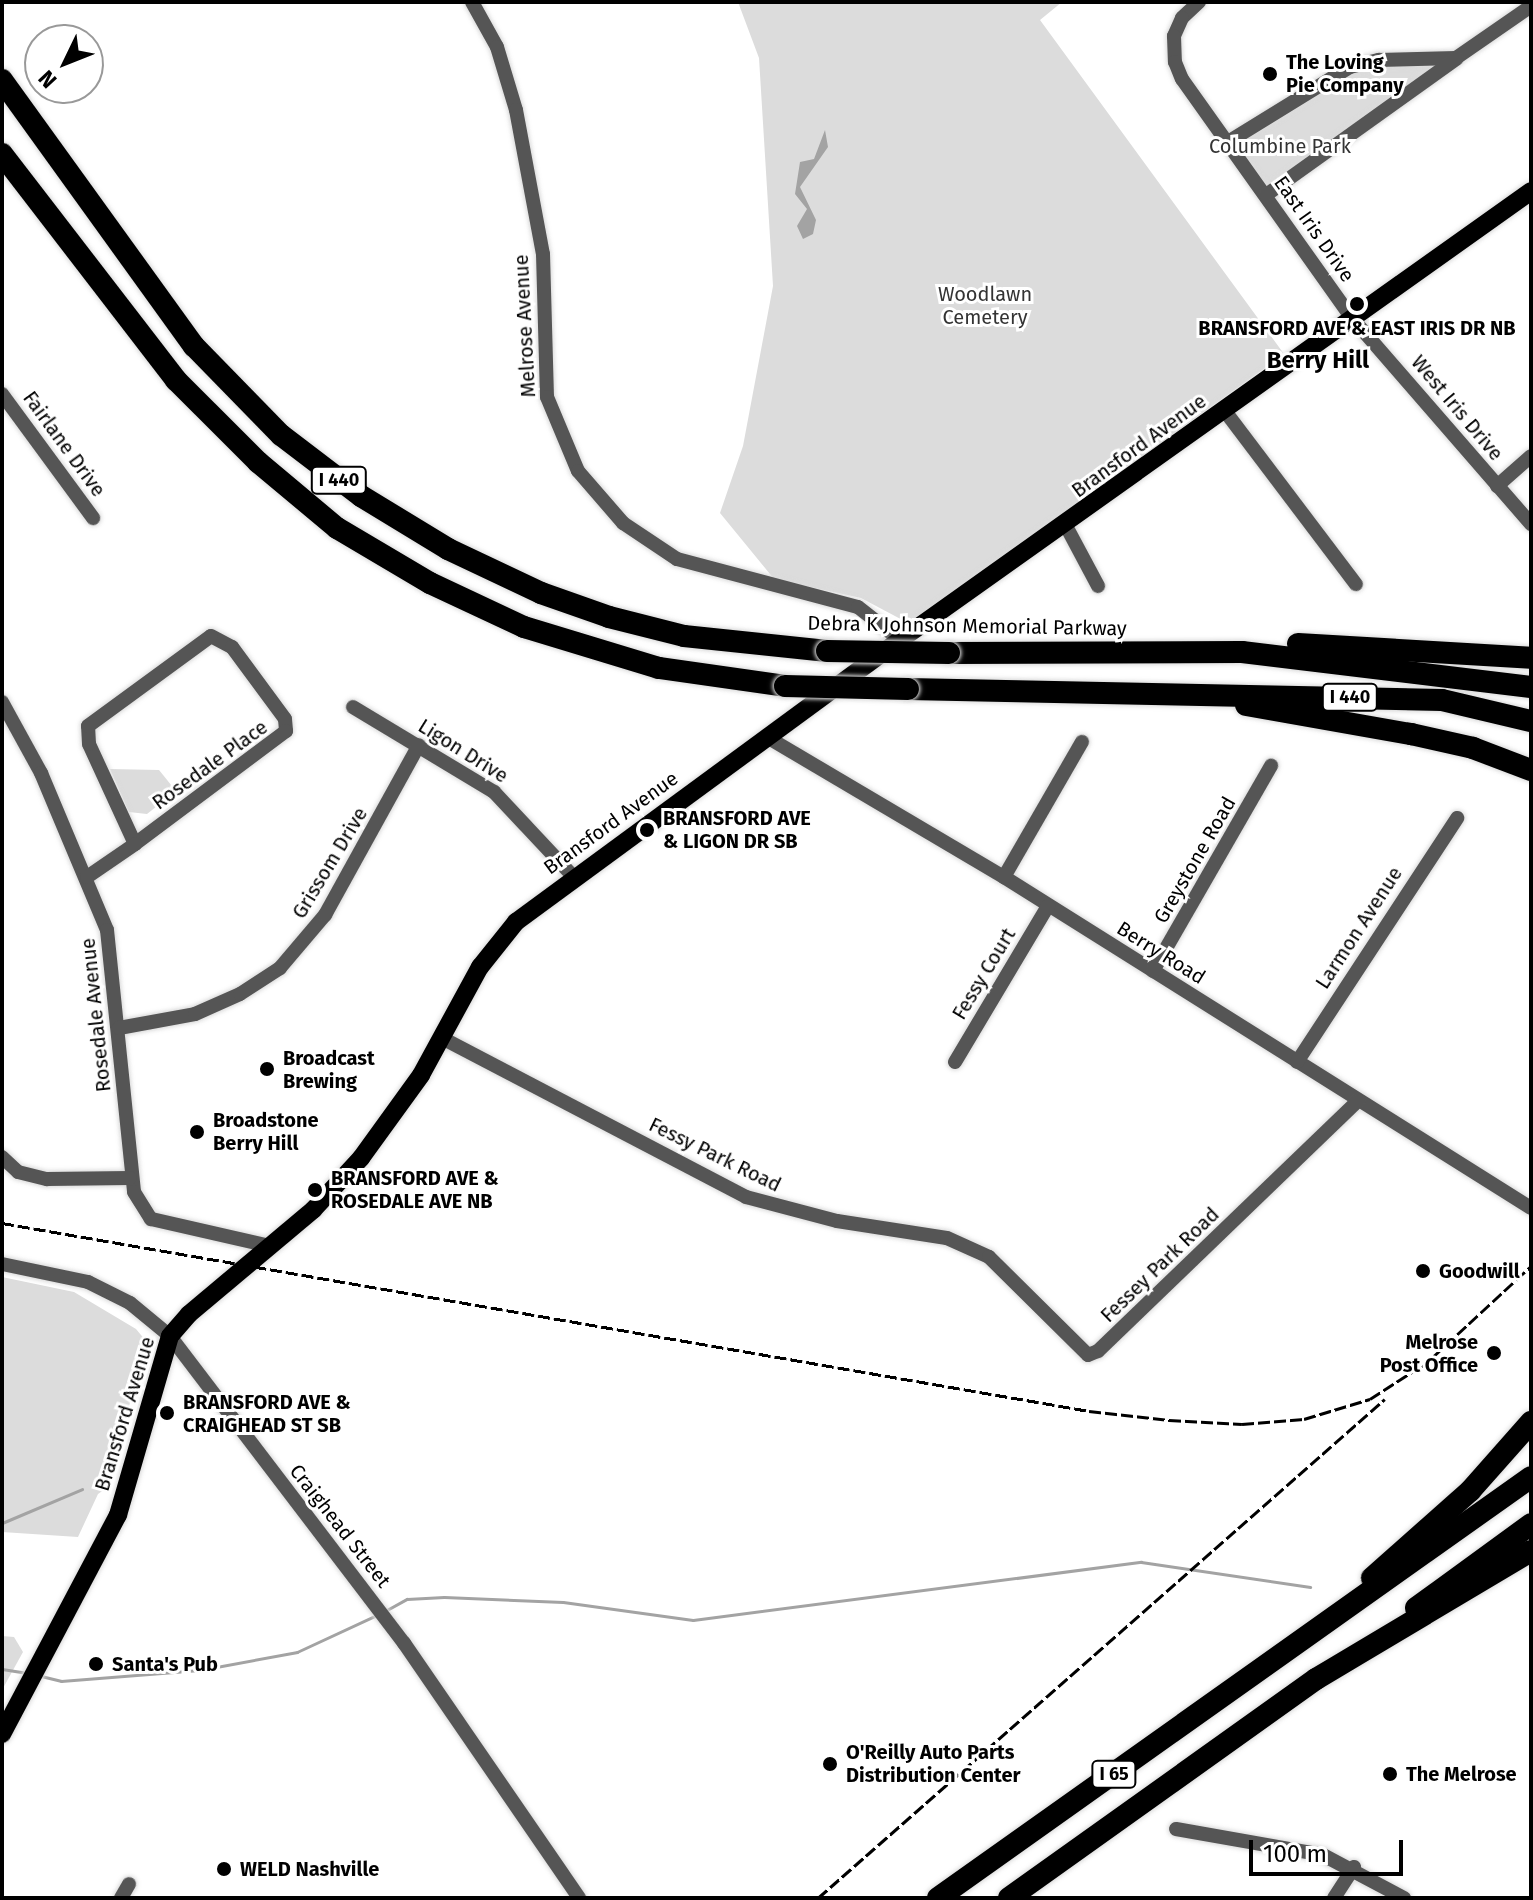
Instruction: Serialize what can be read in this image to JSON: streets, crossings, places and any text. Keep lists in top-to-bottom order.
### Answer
{
  "streets": {
    "highway": ["I 440", "Debra K Johnson Memorial Parkway", "I 65"],
    "main road": ["Bransford Avenue"],
    "street": [
      "East Iris Drive",
      "Melrose Avenue",
      "West Iris Drive",
      "Fairlane Drive",
      "Ligon Drive",
      "Rosedale Place",
      "Greystone Road",
      "Grissom Drive",
      "Larmon Avenue",
      "Berry Road",
      "Fessy Court",
      "Rosedale Avenue",
      "Fessy Park Road",
      "Fessey Park Road",
      "Craighead Street"
    ]
  },
  "crossings": [
    ["East Iris Drive", "West Iris Drive"],
    ["East Iris Drive", "Bransford Avenue"],
    ["Melrose Avenue", "Bransford Avenue"],
    ["West Iris Drive", "Bransford Avenue"],
    ["Bransford Avenue", "Ligon Drive"],
    ["Bransford Avenue", "Berry Road"],
    ["Bransford Avenue", "Rosedale Avenue"],
    ["Bransford Avenue", "Fessy Park Road"],
    ["Bransford Avenue", "Craighead Street"],
    ["Ligon Drive", "Grissom Drive"],
    ["Rosedale Place", "Rosedale Avenue"],
    ["Greystone Road", "Berry Road"],
    ["Grissom Drive", "Rosedale Avenue"],
    ["Larmon Avenue", "Berry Road"],
    ["Berry Road", "Fessy Court"],
    ["Berry Road", "Fessey Park Road"],
    ["Fessy Park Road", "Fessey Park Road"]
  ],
  "districts": ["Berry Hill"],
  "parks": ["Columbine Park", "Woodlawn Cemetery"],
  "places": [
    "The Loving Pie Company",
    "BRANSFORD AVE & EAST IRIS DR NB",
    "BRANSFORD AVE & LIGON DR SB",
    "Broadcast Brewing",
    "Broadstone Berry Hill",
    "BRANSFORD AVE & ROSEDALE AVE NB",
    "Goodwill",
    "Melrose Post Office",
    "BRANSFORD AVE & CRAIGHEAD ST SB",
    "Santa's Pub",
    "O'Reilly Auto Parts Distribution Center",
    "The Melrose",
    "WELD Nashville"
  ],
  "scale_bar": "100 m",
  "north": "bottom left"
}
